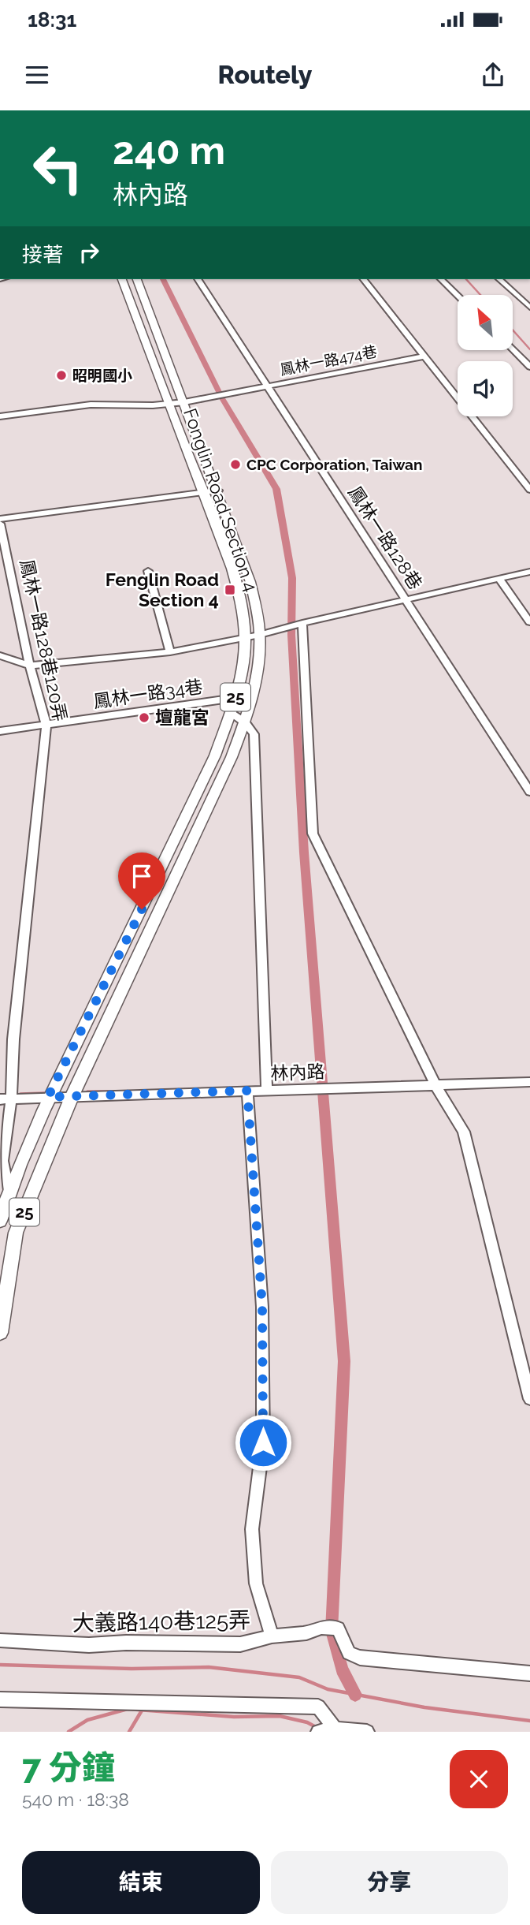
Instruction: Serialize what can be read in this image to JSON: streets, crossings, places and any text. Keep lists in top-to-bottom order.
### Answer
{
  "streets": {
    "main road": ["Fonglin Road Section 4", "25"],
    "street": [
      "鳳林一路474巷",
      "鳳林一路128巷",
      "鳳林一路128巷120弄",
      "鳳林一路34巷",
      "林內路",
      "大義路140巷125弄"
    ]
  },
  "crossings": [
    ["鳳林一路474巷", "鳳林一路128巷"],
    ["Fonglin Road Section 4", "鳳林一路34巷"],
    ["Fonglin Road Section 4", "25"],
    ["Fonglin Road Section 4", "林內路"],
    ["鳳林一路128巷120弄", "鳳林一路34巷"],
    ["鳳林一路128巷120弄", "25"],
    ["鳳林一路128巷120弄", "林內路"],
    ["25", "林內路"]
  ],
  "places": {
    "other": ["昭明國小", "CPC Corporation, Taiwan", "壇龍宮"],
    "transit": ["Fenglin Road Section 4"]
  },
  "north": "top left",
  "page": {
    "status": "18:31",
    "header": "Routely",
    "turn": ["240 m", "林內路"],
    "then": "接著",
    "heading": ["7 分鐘", "540 m · 18:38"],
    "buttons": ["結束", "分享"]
  }
}
